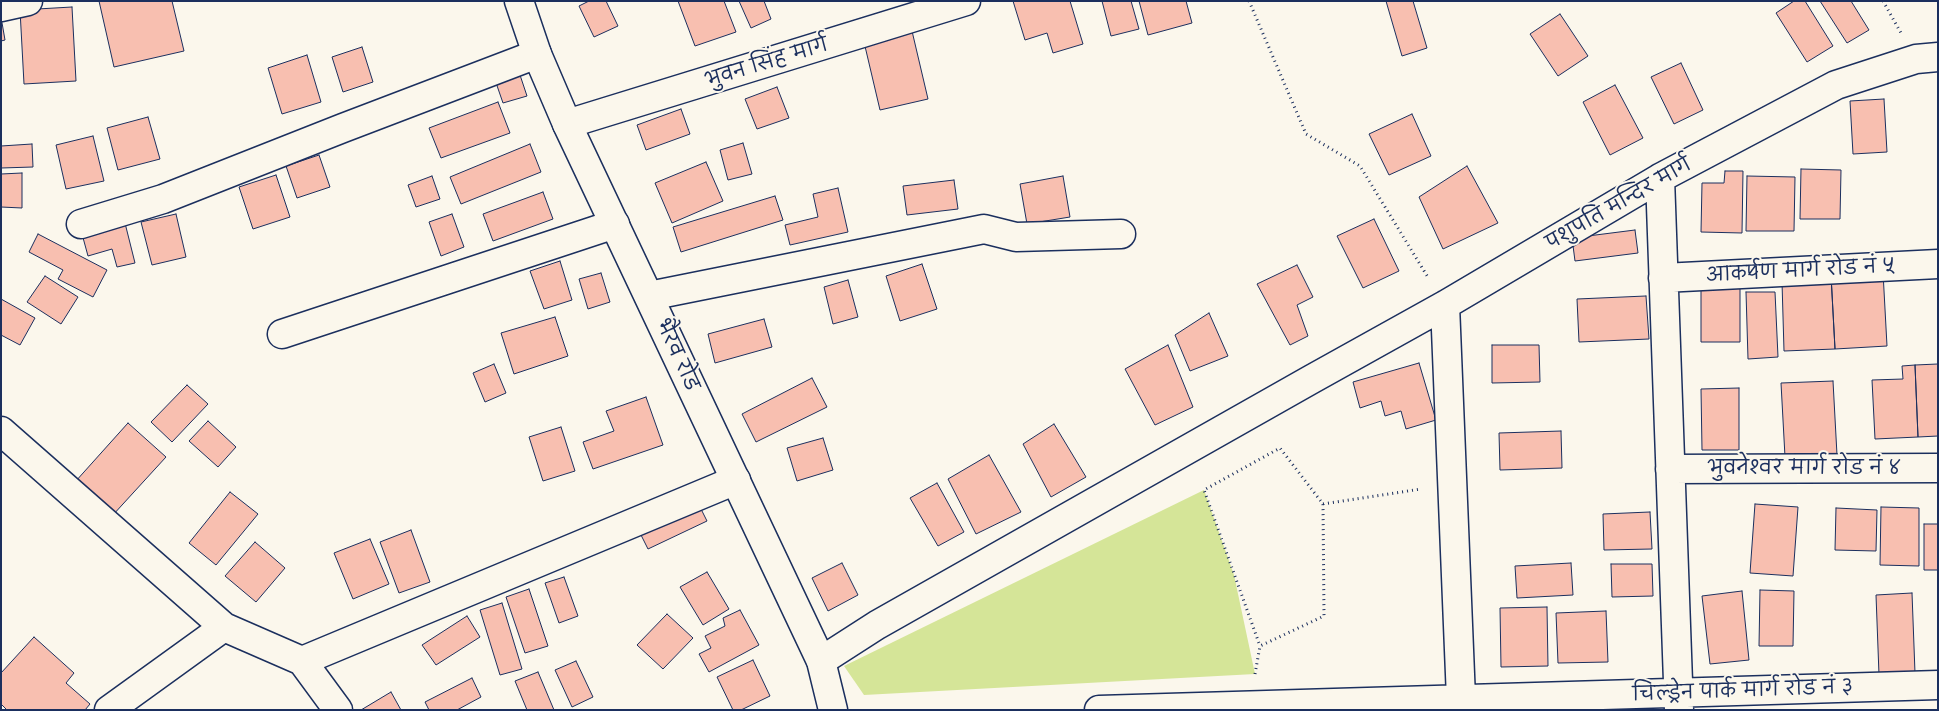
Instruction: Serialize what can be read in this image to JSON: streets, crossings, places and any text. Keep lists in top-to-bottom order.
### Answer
{
  "streets": {
    "street": [
      "भुवन सिंह मार्ग",
      "पशुपति मन्दिर मार्ग",
      "आकर्षण मार्ग रोड नं ५",
      "भैरव रोड",
      "भुवनेश्वर मार्ग रोड नं ४",
      "चिल्ड्रेन पार्क मार्ग रोड नं ३"
    ]
  },
  "crossings": [
    ["भुवन सिंह मार्ग", "भैरव रोड"],
    ["पशुपति मन्दिर मार्ग", "भैरव रोड"]
  ]
}
